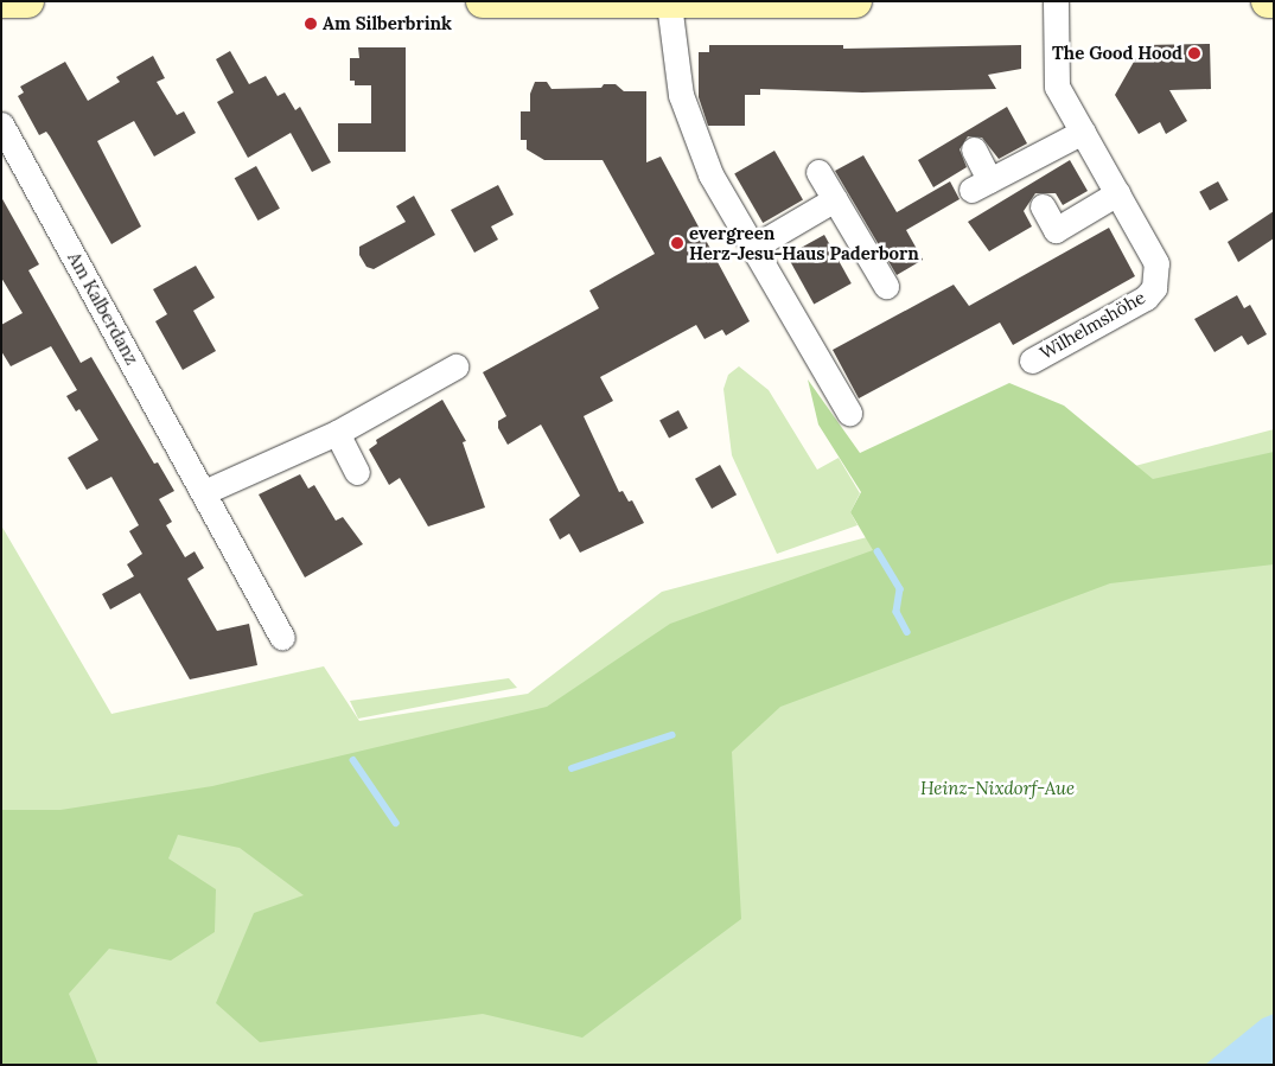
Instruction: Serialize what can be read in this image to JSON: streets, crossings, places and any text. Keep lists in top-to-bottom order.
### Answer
{
  "streets": {
    "street": ["Am Kalberdanz", "Wilhelmshöhe"]
  },
  "parks": ["Heinz-Nixdorf-Aue"],
  "places": ["Am Silberbrink", "The Good Hood", "evergreen Herz-Jesu-Haus Paderborn"]
}
